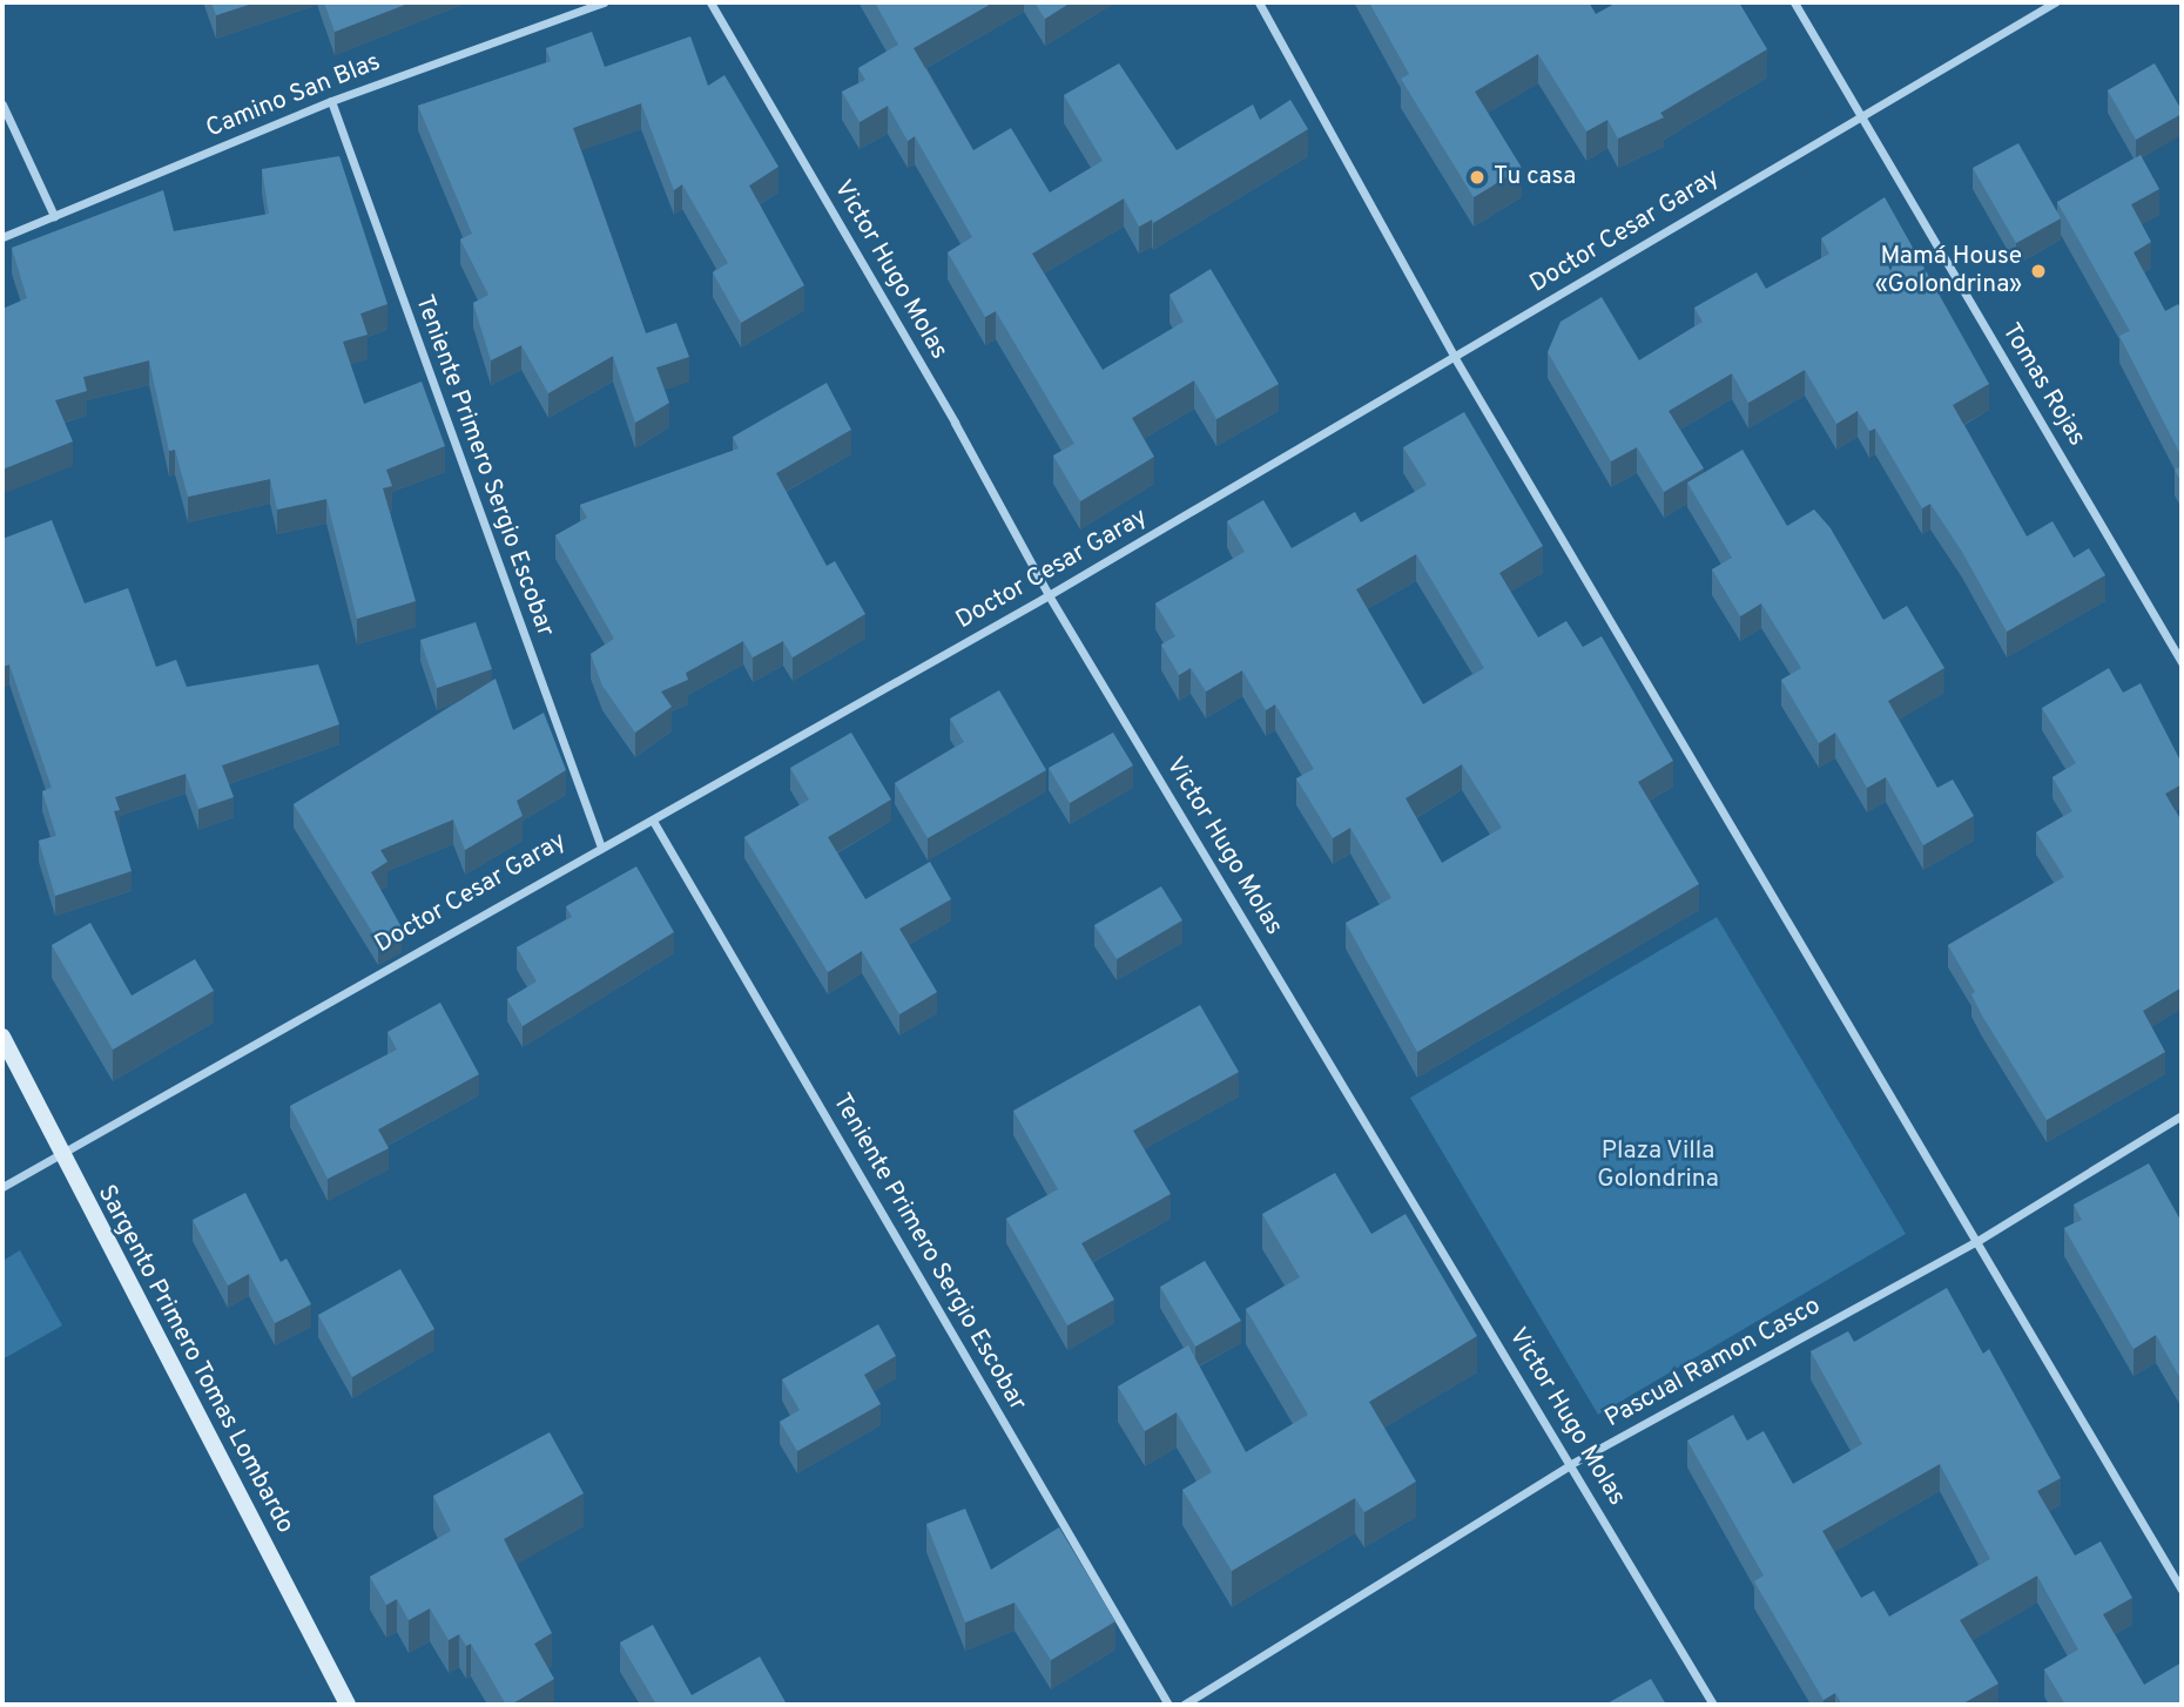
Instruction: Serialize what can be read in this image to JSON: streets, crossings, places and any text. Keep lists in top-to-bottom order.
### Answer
{
  "streets": {
    "street": [
      "Camino San Blas",
      "Doctor Cesar Garay",
      "Victor Hugo Molas",
      "Tomas Rojas",
      "Teniente Primero Sergio Escobar",
      "Sargento Primero Tomas Lombardo",
      "Pascual Ramon Casco"
    ]
  },
  "crossings": [
    ["Camino San Blas", "Teniente Primero Sergio Escobar"],
    ["Doctor Cesar Garay", "Victor Hugo Molas"],
    ["Doctor Cesar Garay", "Tomas Rojas"],
    ["Doctor Cesar Garay", "Teniente Primero Sergio Escobar"],
    ["Doctor Cesar Garay", "Sargento Primero Tomas Lombardo"],
    ["Victor Hugo Molas", "Pascual Ramon Casco"]
  ],
  "parks": ["Plaza Villa Golondrina"],
  "places": ["Tu casa", "Mamá House «Golondrina»"]
}
